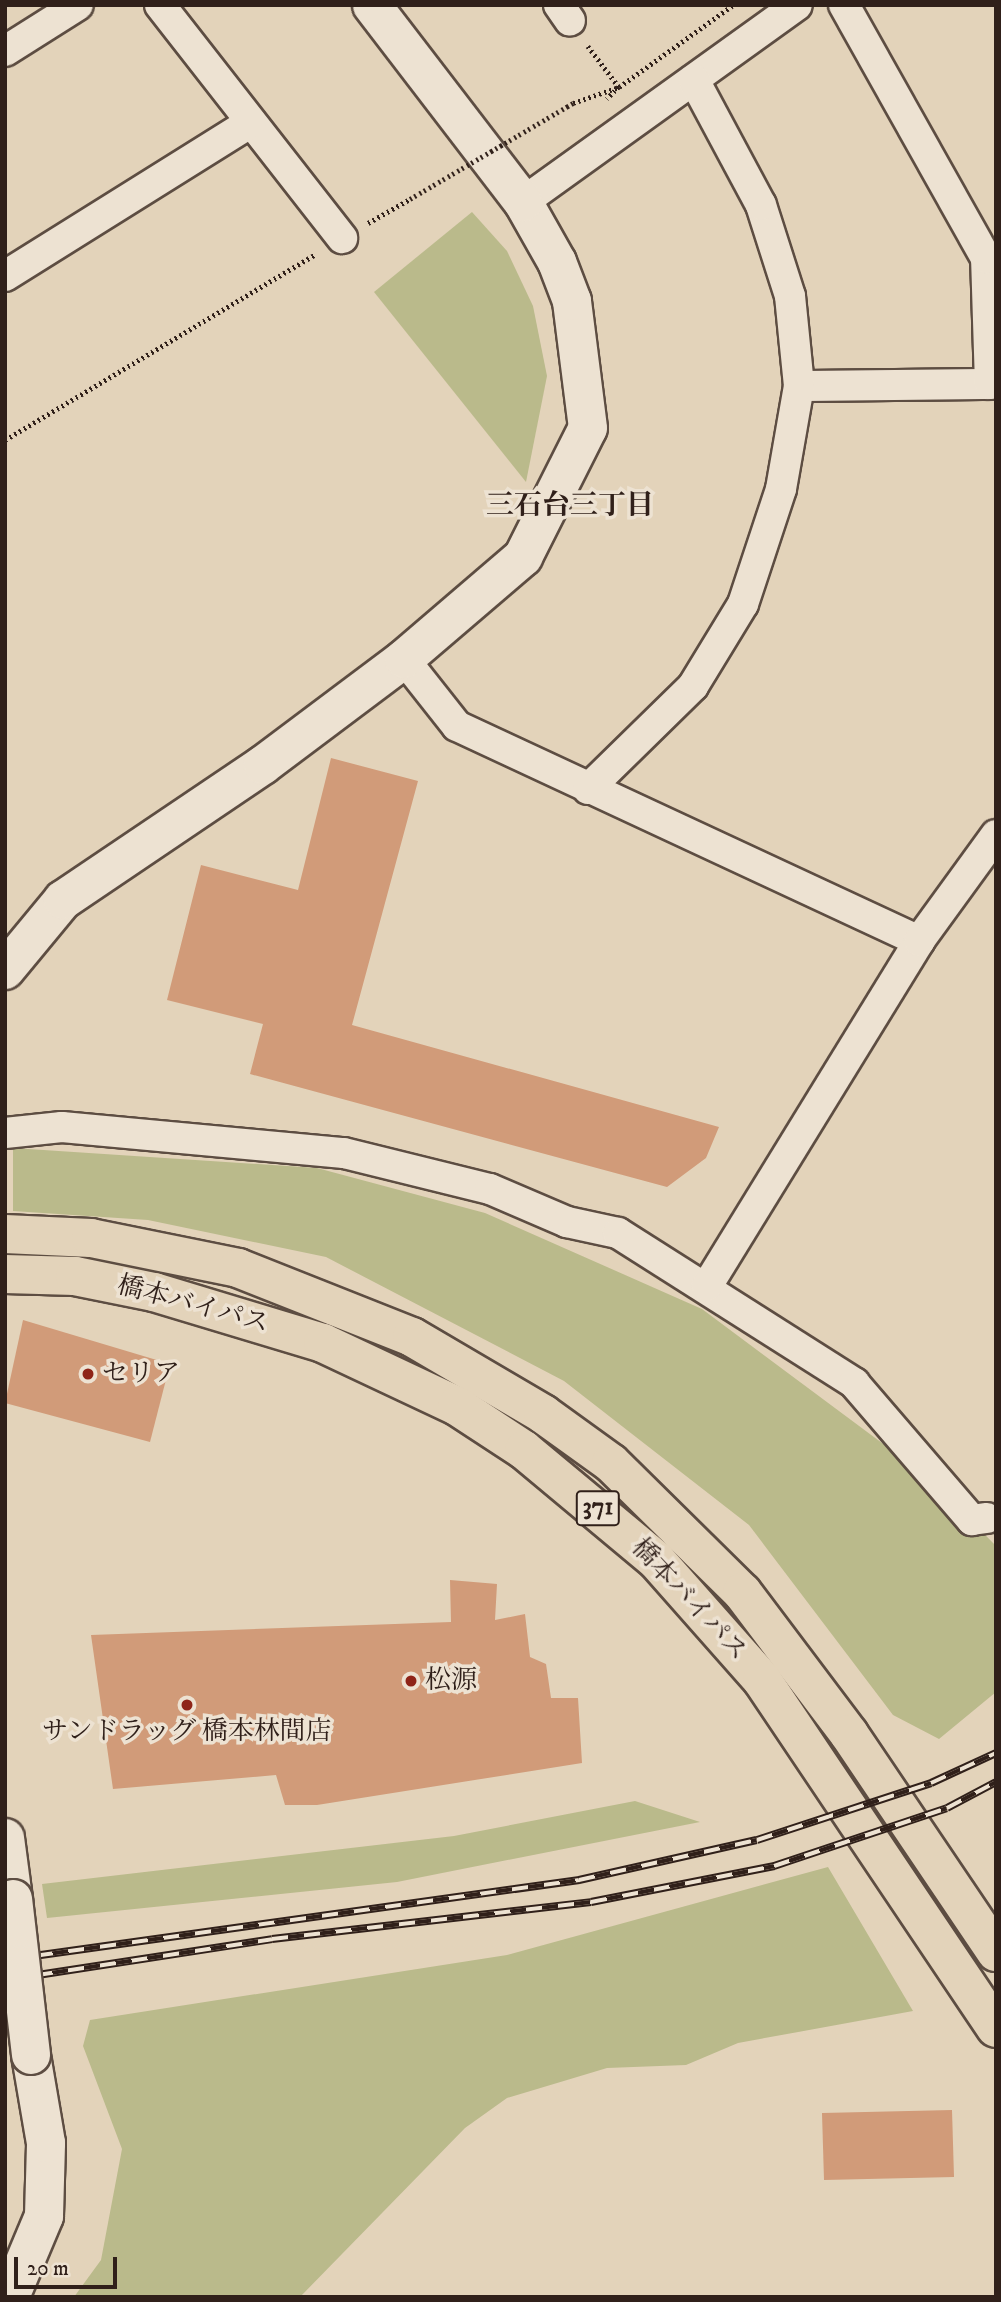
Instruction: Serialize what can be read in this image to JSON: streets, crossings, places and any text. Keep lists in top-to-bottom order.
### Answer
{
  "streets": {
    "highway": ["橋本バイパス", "371"]
  },
  "districts": ["三石台三丁目"],
  "places": ["セリア", "松源", "サンドラッグ 橋本林間店"],
  "scale_bar": "20 m"
}
